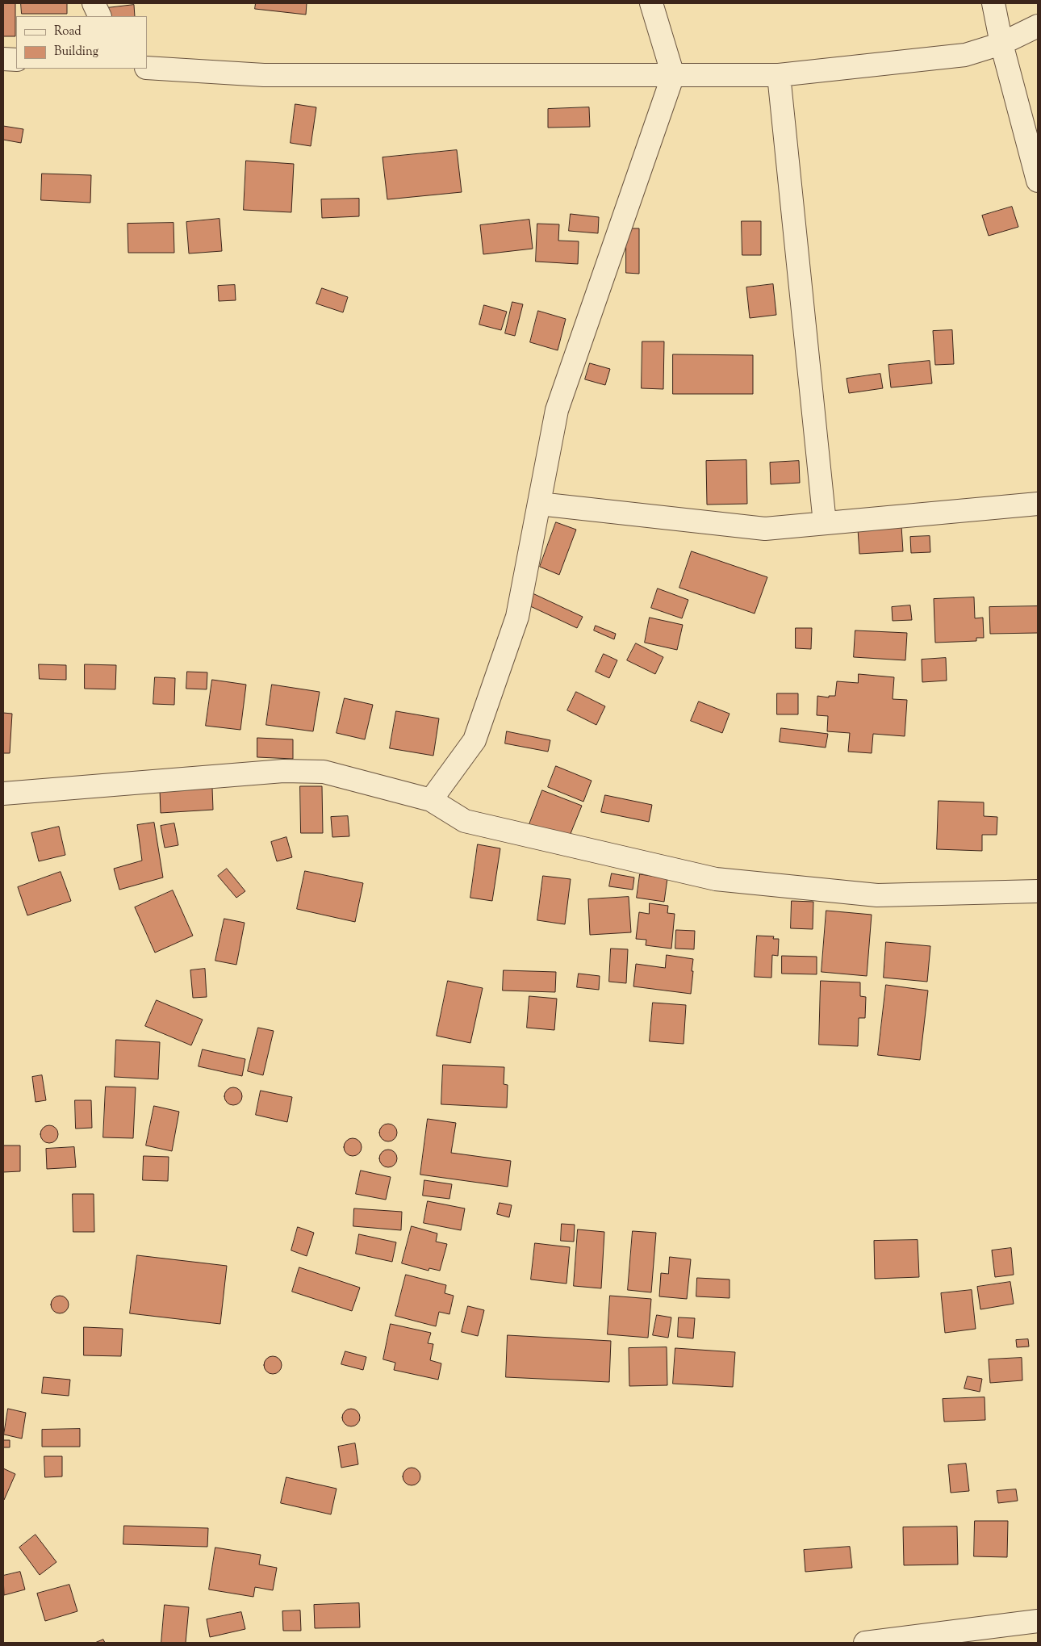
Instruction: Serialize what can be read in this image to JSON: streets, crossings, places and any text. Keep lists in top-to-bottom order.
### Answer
{
  "legend": ["Road", "Building"]
}
